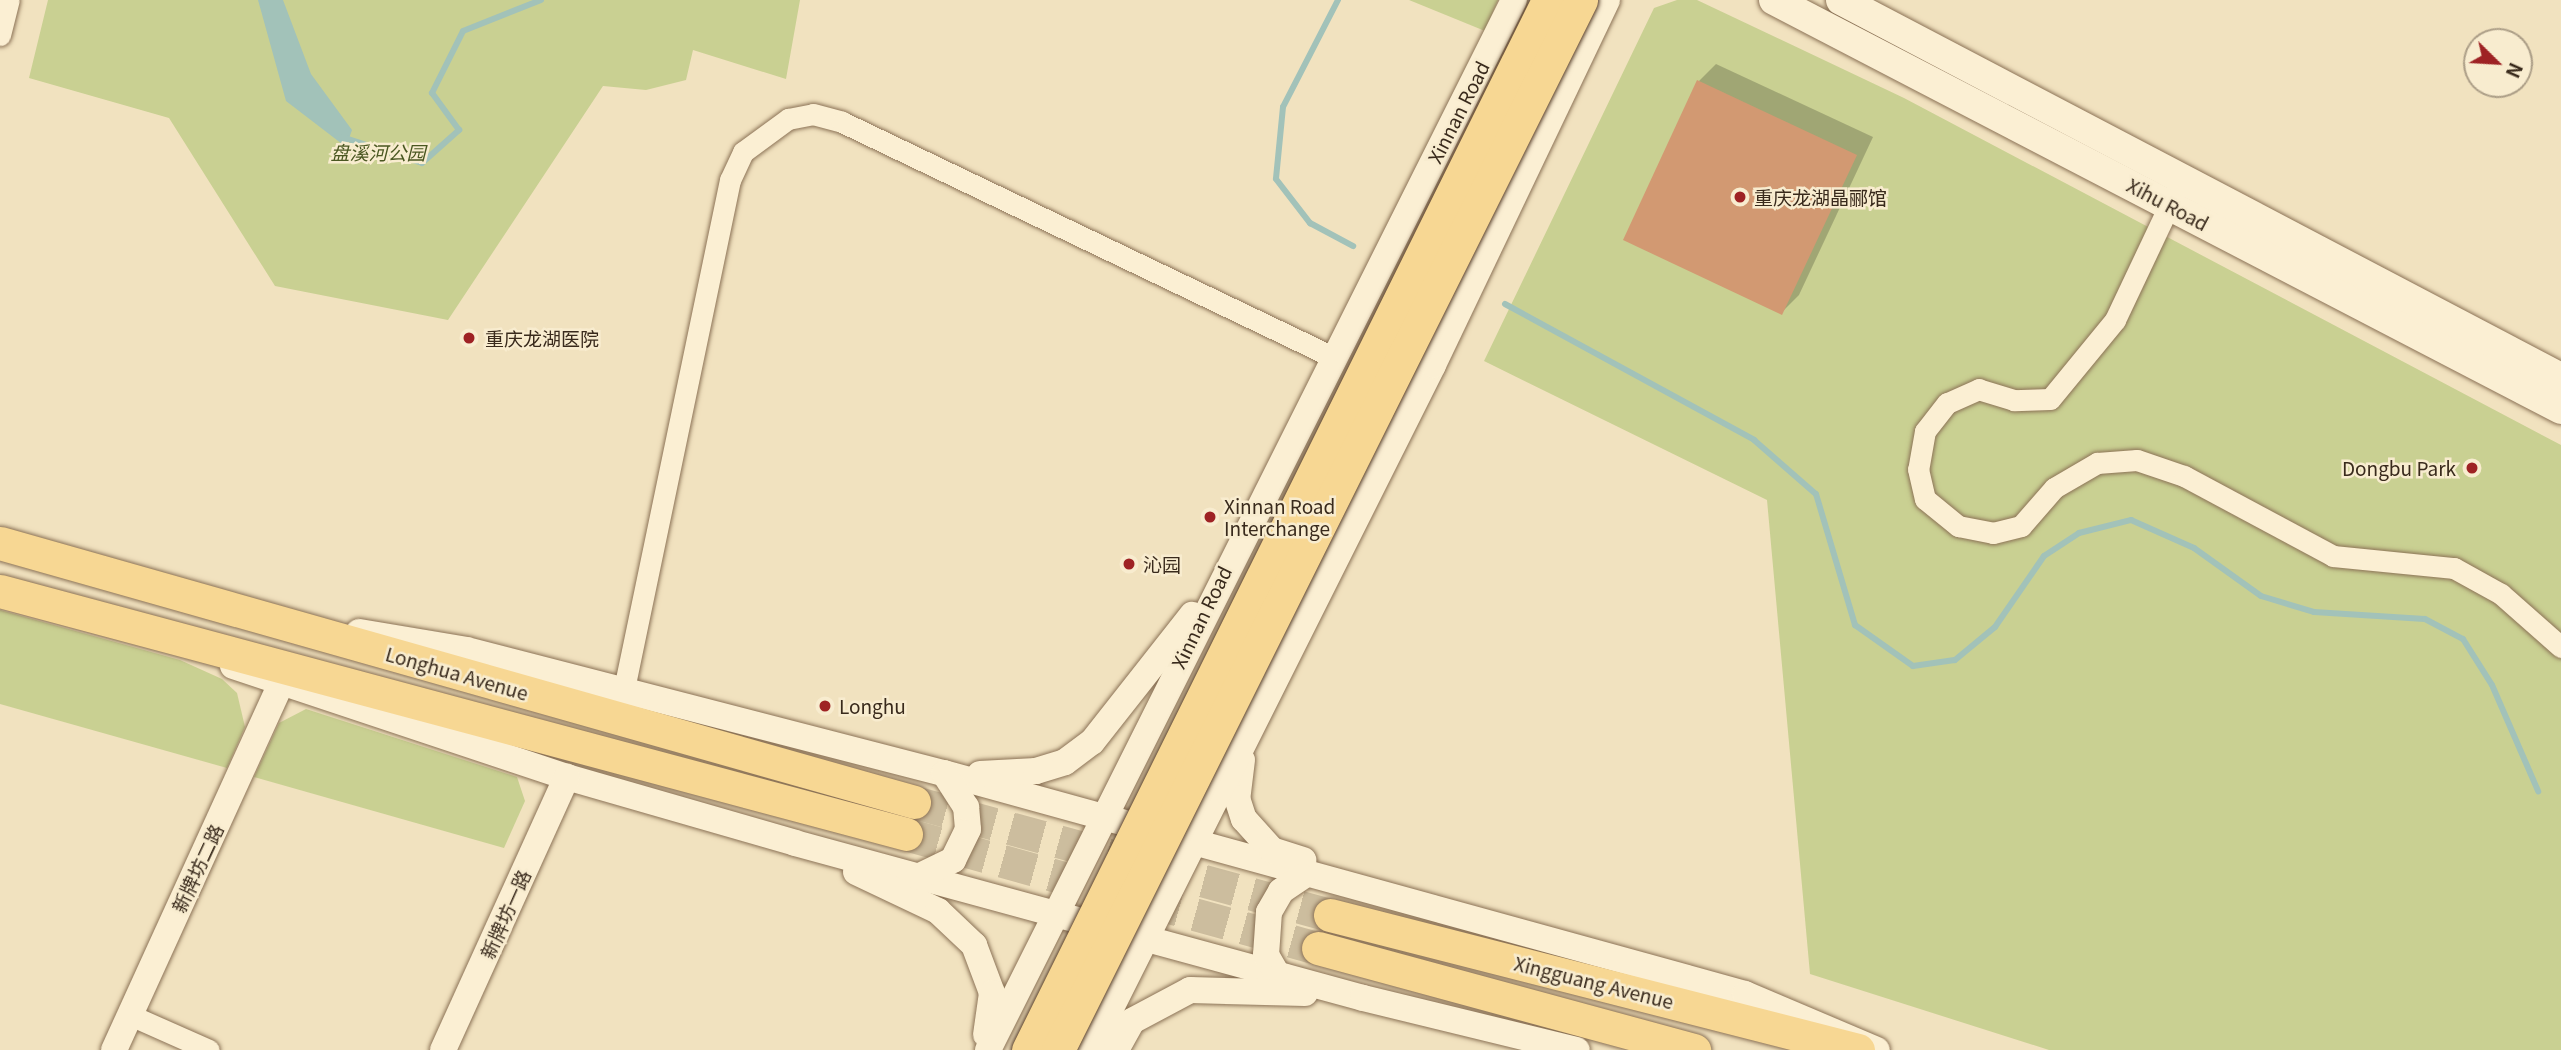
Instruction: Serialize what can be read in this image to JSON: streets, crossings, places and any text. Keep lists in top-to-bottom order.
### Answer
{
  "streets": {
    "main road": [
      "Xinnan Road",
      "Xihu Road",
      "Longhua Avenue",
      "Xingguang Avenue"
    ],
    "street": ["新牌坊二路", "新牌坊一路"]
  },
  "parks": ["盘溪河公园"],
  "places": [
    "重庆龙湖晶郦馆",
    "重庆龙湖医院",
    "Dongbu Park",
    "Xinnan Road Interchange",
    "沁园",
    "Longhu"
  ],
  "north": "bottom right"
}
